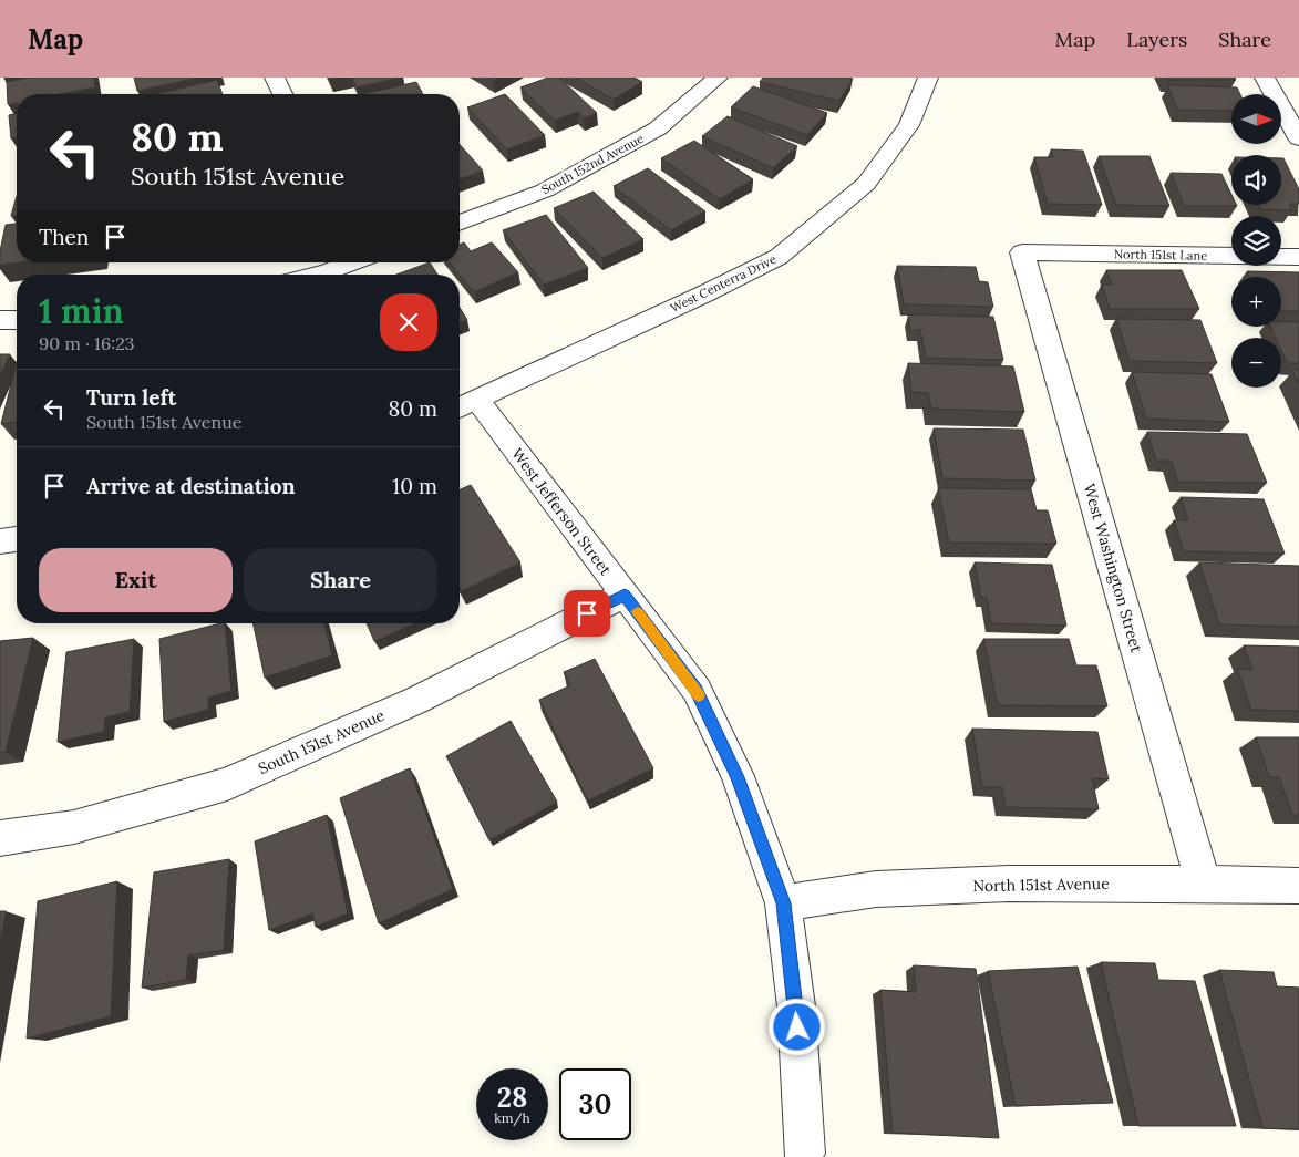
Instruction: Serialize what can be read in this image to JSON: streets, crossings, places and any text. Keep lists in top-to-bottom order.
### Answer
{
  "streets": {
    "street": [
      "South 152nd Avenue",
      "North 151st Lane",
      "West Centerra Drive",
      "West Jefferson Street",
      "West Washington Street",
      "South 151st Avenue",
      "North 151st Avenue"
    ]
  },
  "crossings": [
    ["North 151st Lane", "West Washington Street"],
    ["West Centerra Drive", "West Jefferson Street"],
    ["West Jefferson Street", "South 151st Avenue"],
    ["West Jefferson Street", "North 151st Avenue"],
    ["West Washington Street", "North 151st Avenue"]
  ],
  "north": "right",
  "page": {
    "header": "Map",
    "nav": ["Map", "Layers", "Share"],
    "map_buttons": ["+", "−"],
    "turn": ["80 m", "South 151st Avenue"],
    "then": "Then",
    "heading": ["1 min", "90 m · 16:23"],
    "list": [
      {
        "name": "Turn left",
        "note": "South 151st Avenue",
        "value": "80 m"
      },
      {
        "name": "Arrive at destination",
        "value": "10 m"
      }
    ],
    "buttons": ["Exit", "Share"],
    "speed": "28 km/h",
    "limit": "30"
  }
}
